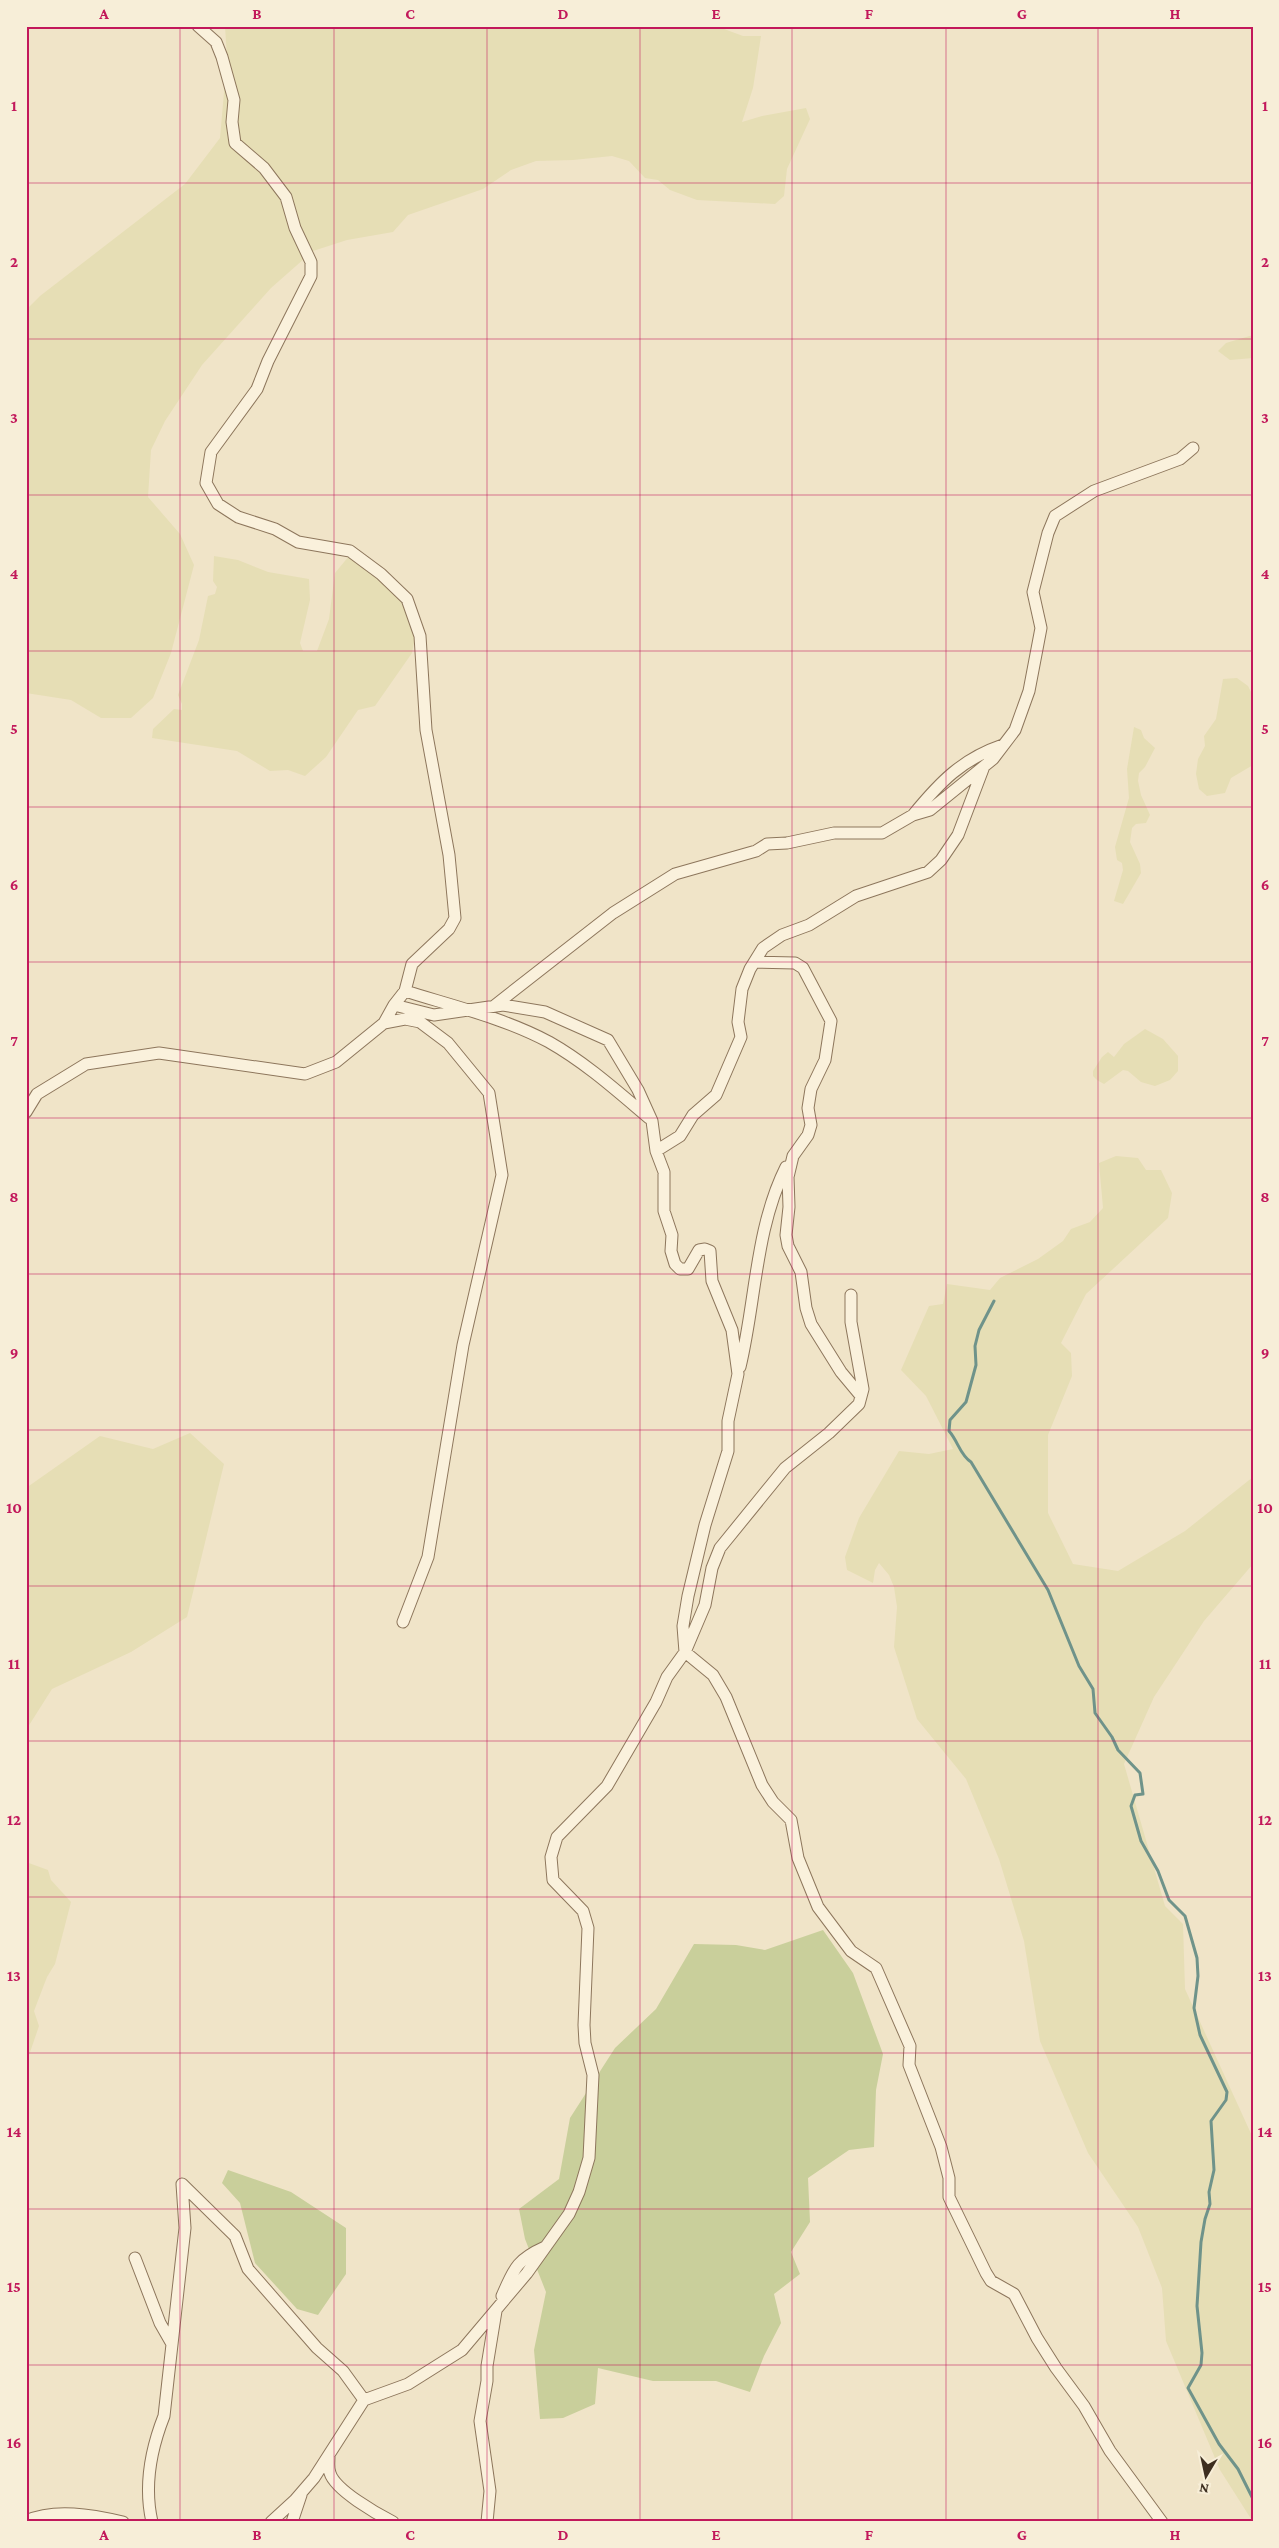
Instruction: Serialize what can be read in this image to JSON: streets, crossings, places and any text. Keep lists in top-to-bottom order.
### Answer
{
  "north": "bottom",
  "grid": {
    "columns": [
      "A",
      "B",
      "C",
      "D",
      "E",
      "F",
      "G",
      "H"
    ],
    "rows": [
      "1",
      "2",
      "3",
      "4",
      "5",
      "6",
      "7",
      "8",
      "9",
      "10",
      "11",
      "12",
      "13",
      "14",
      "15",
      "16"
    ]
  }
}
